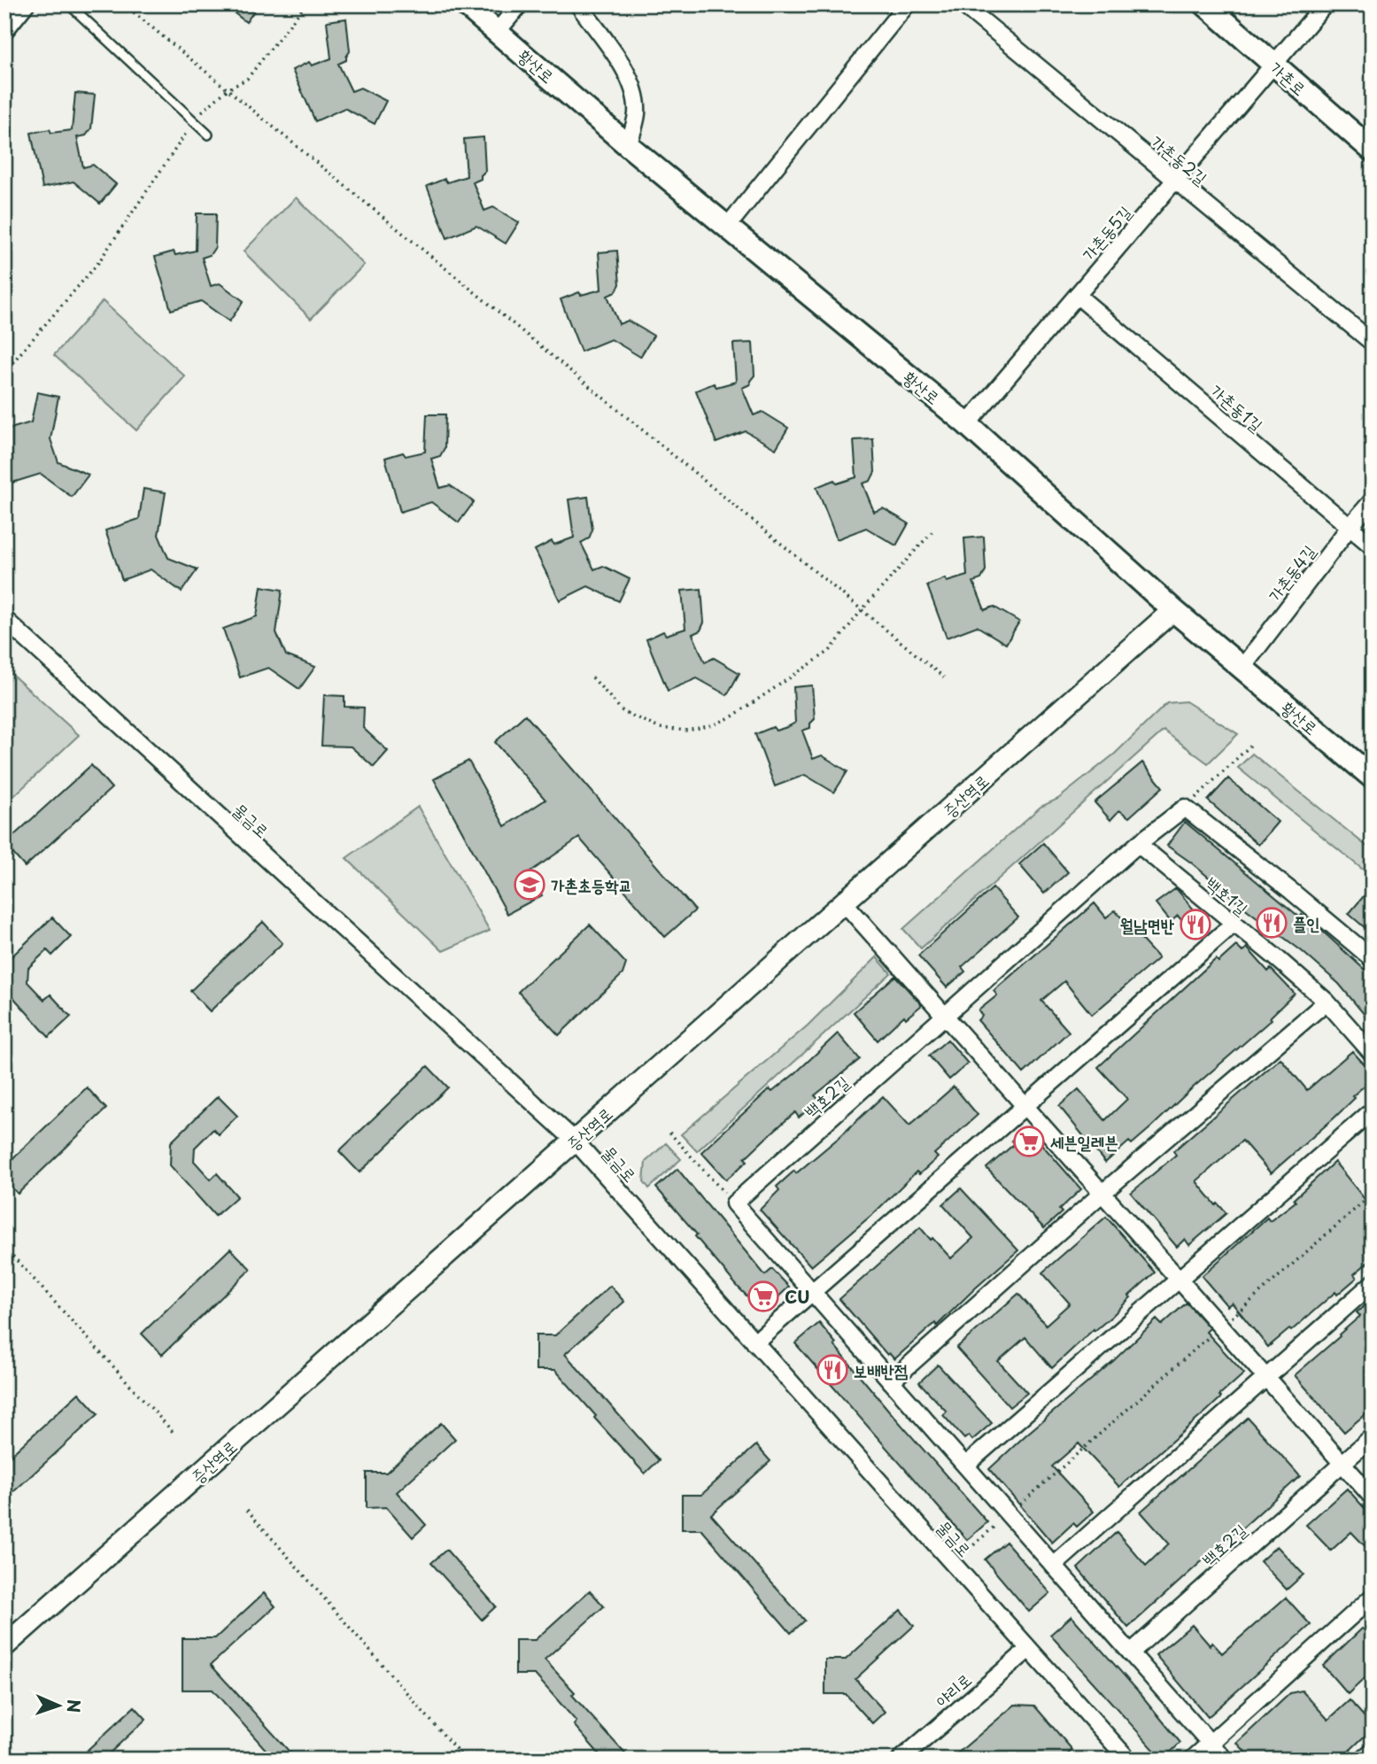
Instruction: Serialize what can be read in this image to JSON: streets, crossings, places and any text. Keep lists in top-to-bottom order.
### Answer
{
  "streets": {
    "main road": ["황산로", "가촌로"],
    "street": [
      "가촌동2길",
      "가촌동5길",
      "가촌동1길",
      "가촌동4길",
      "증산역로",
      "물금로",
      "백호1길",
      "백호2길",
      "야리로"
    ]
  },
  "crossings": [
    ["황산로", "가촌동5길"],
    ["황산로", "가촌동4길"],
    ["황산로", "증산역로"],
    ["가촌로", "가촌동5길"],
    ["가촌동2길", "가촌동5길"],
    ["가촌동5길", "가촌동1길"],
    ["가촌동1길", "가촌동4길"],
    ["증산역로", "물금로"],
    ["물금로", "야리로"]
  ],
  "places": {
    "school or university": ["가촌초등학교"],
    "restaurant": ["플인", "월남면반", "보배반점"],
    "supermarket": ["세븐일레븐", "CU"]
  },
  "north": "right"
}
